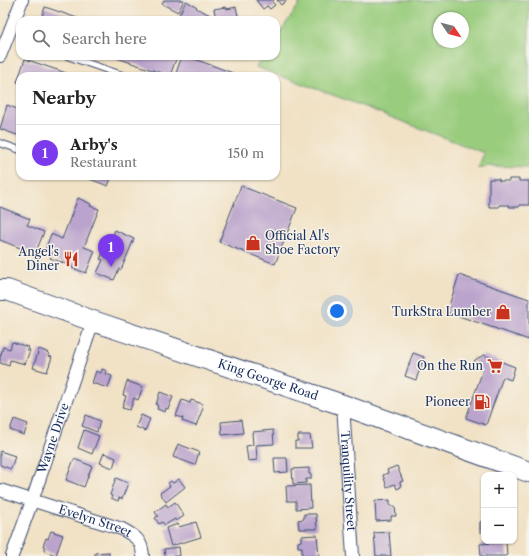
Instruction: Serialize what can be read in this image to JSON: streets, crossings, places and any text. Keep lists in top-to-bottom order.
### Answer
{
  "streets": {
    "main road": ["King George Road"],
    "street": ["Wayne Drive", "Tranquility Street", "Evelyn Street"]
  },
  "crossings": [
    ["King George Road", "Wayne Drive"],
    ["King George Road", "Tranquility Street"],
    ["Wayne Drive", "Evelyn Street"]
  ],
  "places": {
    "shop": ["Official Al's Shoe Factory", "TurkStra Lumber"],
    "restaurant": ["Angel's Diner"],
    "supermarket": ["On the Run"],
    "fuel station": ["Pioneer"]
  },
  "north": "bottom right",
  "page": {
    "search": "Search here",
    "heading": "Nearby",
    "list": [
      {
        "mark": "1",
        "name": "Arby's",
        "note": "Restaurant",
        "value": "150 m"
      }
    ],
    "pins": "1",
    "map_buttons": ["+", "−"]
  }
}
